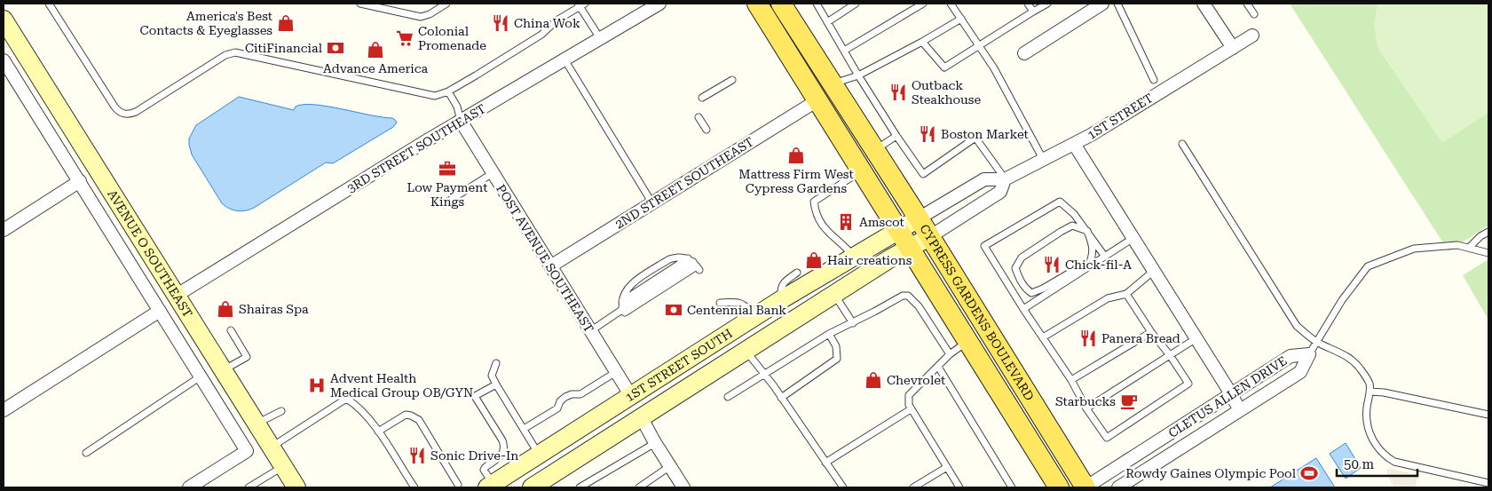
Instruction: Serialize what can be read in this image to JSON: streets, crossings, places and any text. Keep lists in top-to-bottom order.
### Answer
{
  "streets": {
    "main road": ["AVENUE O SOUTHEAST", "CYPRESS GARDENS BOULEVARD", "1ST STREET SOUTH"],
    "street": [
      "1ST STREET",
      "3RD STREET SOUTHEAST",
      "2ND STREET SOUTHEAST",
      "POST AVENUE SOUTHEAST",
      "CLETUS ALLEN DRIVE"
    ]
  },
  "crossings": [
    ["1ST STREET", "CYPRESS GARDENS BOULEVARD"],
    ["1ST STREET", "1ST STREET SOUTH"],
    ["3RD STREET SOUTHEAST", "AVENUE O SOUTHEAST"],
    ["3RD STREET SOUTHEAST", "POST AVENUE SOUTHEAST"],
    ["2ND STREET SOUTHEAST", "POST AVENUE SOUTHEAST"],
    ["2ND STREET SOUTHEAST", "CYPRESS GARDENS BOULEVARD"],
    ["POST AVENUE SOUTHEAST", "1ST STREET SOUTH"],
    ["CYPRESS GARDENS BOULEVARD", "1ST STREET SOUTH"],
    ["CYPRESS GARDENS BOULEVARD", "CLETUS ALLEN DRIVE"]
  ],
  "places": {
    "shop": [
      "America's Best Contacts & Eyeglasses",
      "Advance America",
      "Mattress Firm West Cypress Gardens",
      "Hair creations",
      "Shairas Spa",
      "Chevrolet"
    ],
    "restaurant": [
      "China Wok",
      "Outback Steakhouse",
      "Boston Market",
      "Chick-fil-A",
      "Panera Bread",
      "Sonic Drive-In"
    ],
    "supermarket": ["Colonial Promenade"],
    "bank": ["CitiFinancial", "Centennial Bank"],
    "office": ["Low Payment Kings"],
    "building": ["Amscot"],
    "hospital": ["Advent Health Medical Group OB/GYN"],
    "cafe": ["Starbucks"],
    "sports": ["Rowdy Gaines Olympic Pool"]
  },
  "scale_bar": "50 m"
}
